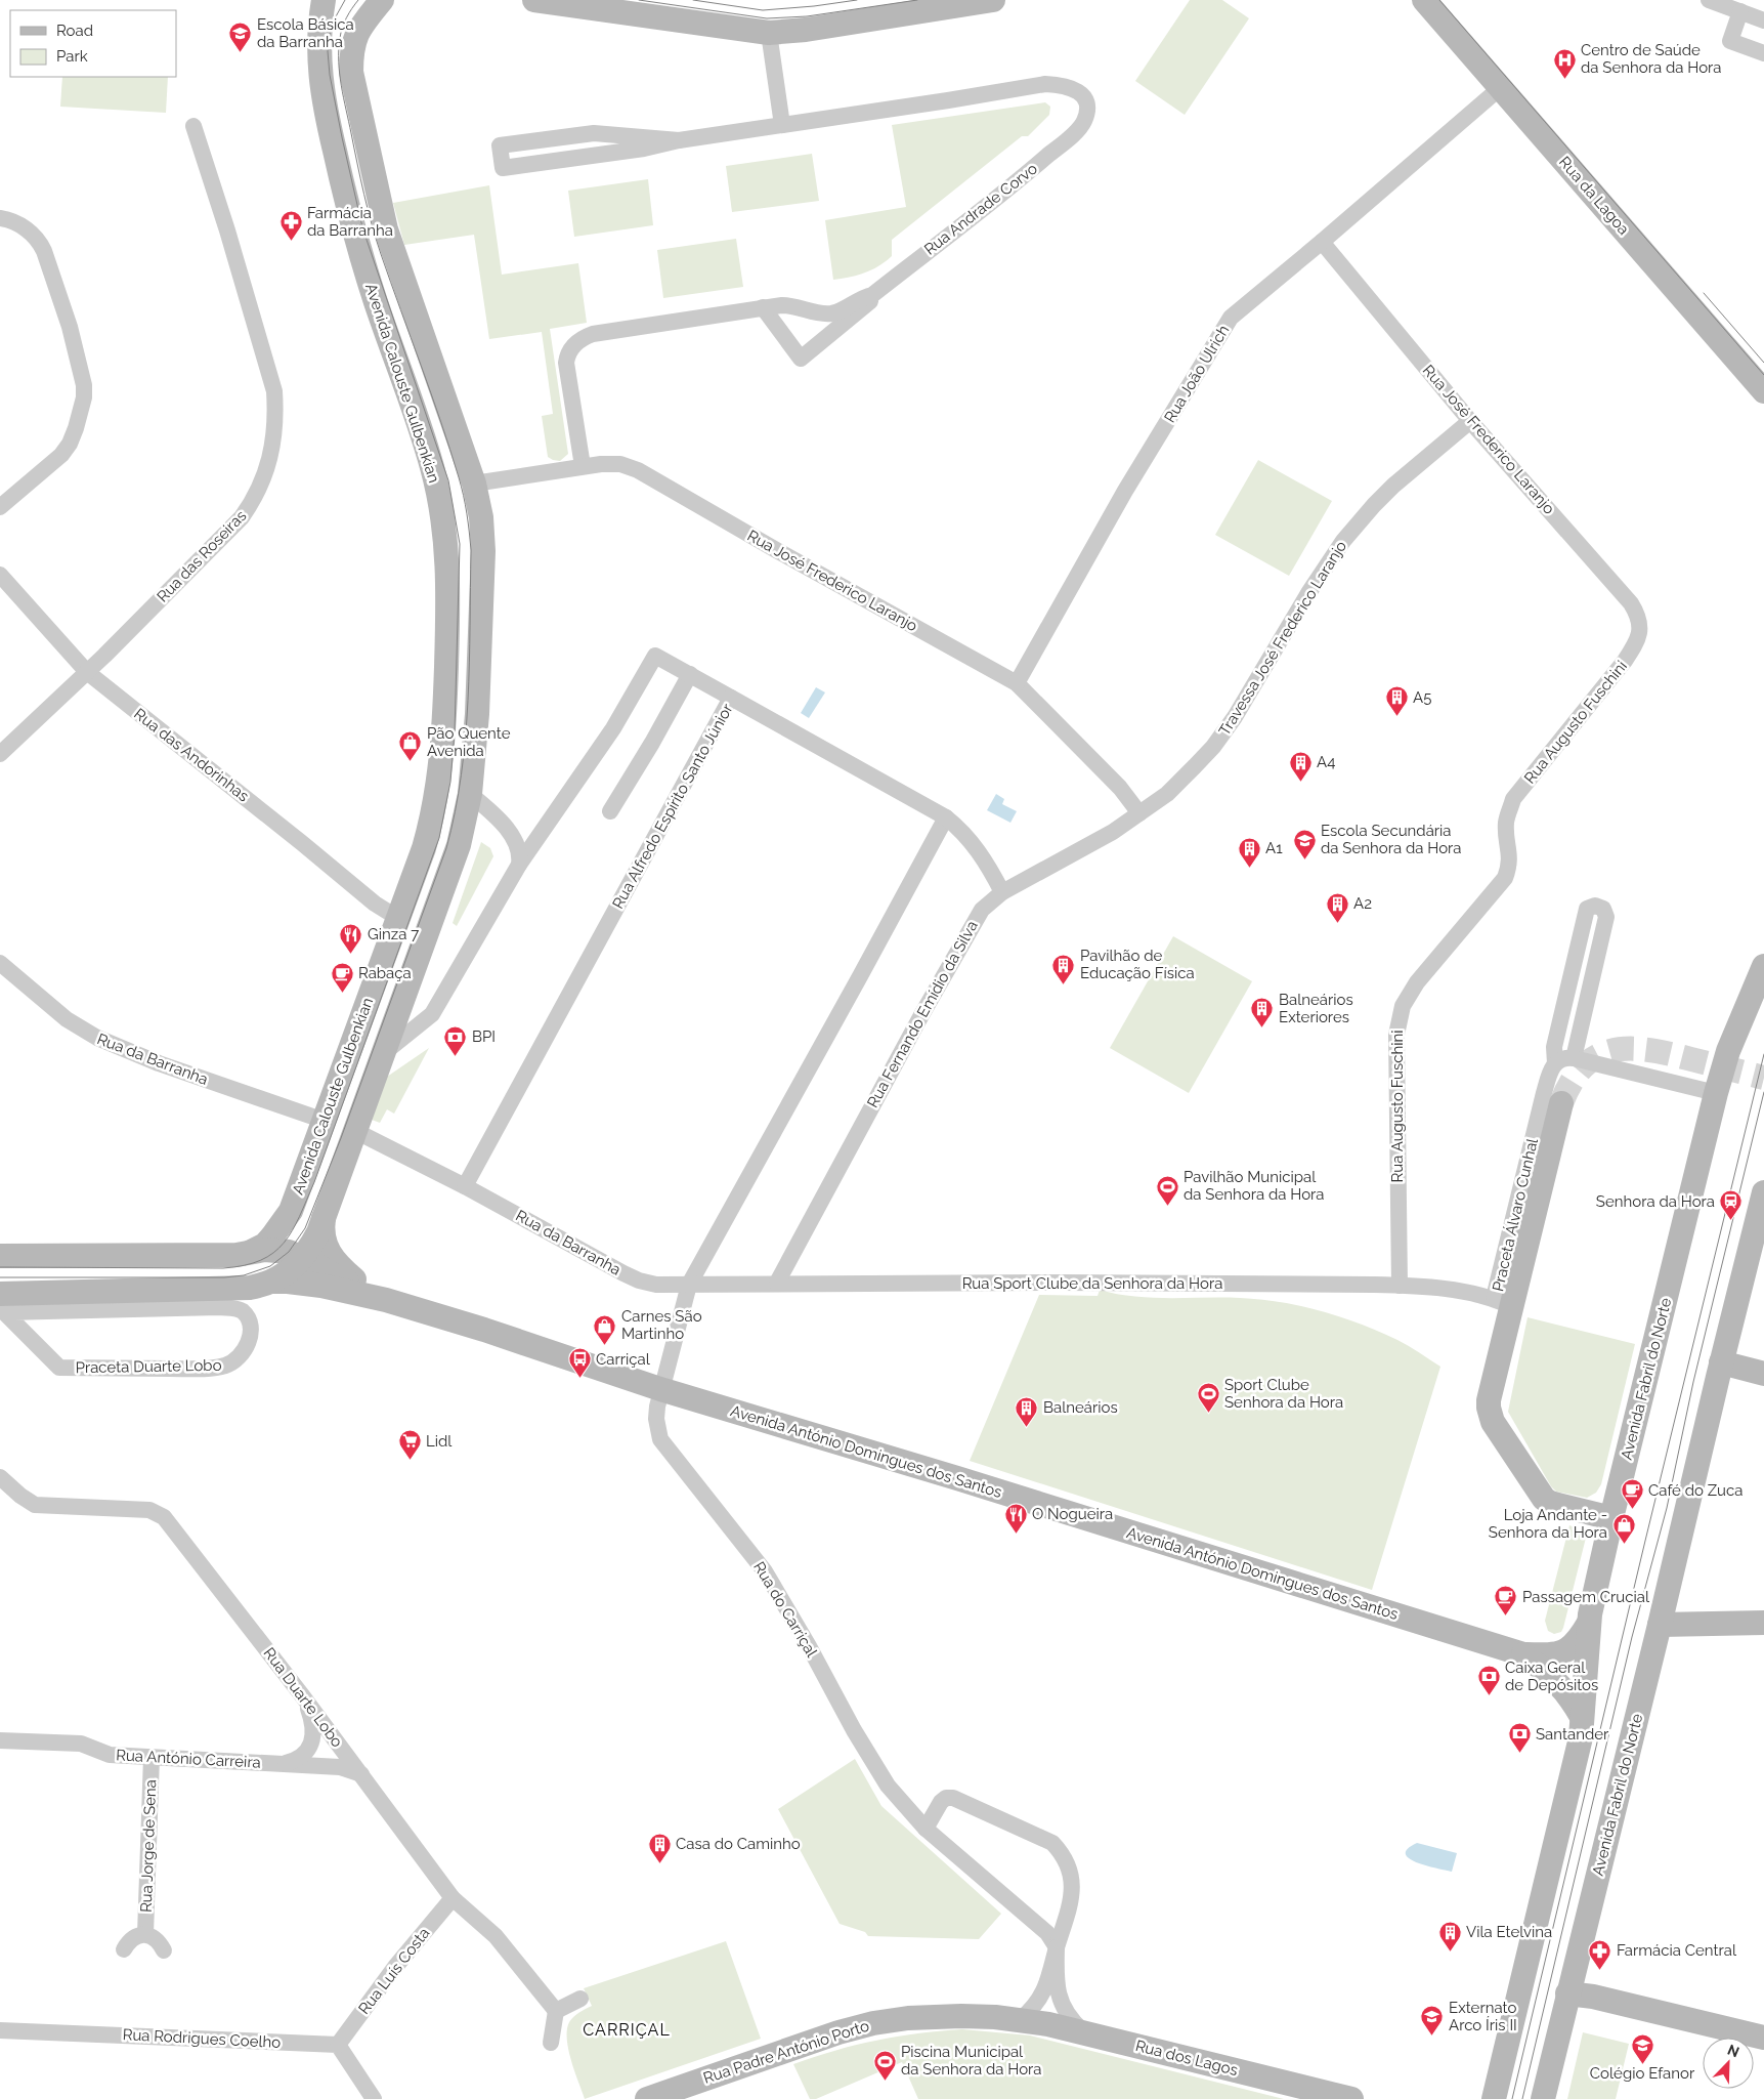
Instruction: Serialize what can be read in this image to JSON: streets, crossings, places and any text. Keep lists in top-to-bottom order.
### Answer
{
  "streets": {
    "main road": [
      "Rua da Lagoa",
      "Avenida Calouste Gulbenkian",
      "Praceta Álvaro Cunhal",
      "Avenida Fabril do Norte",
      "Avenida António Domingues dos Santos",
      "Rua Padre António Porto",
      "Rua dos Lagos"
    ],
    "street": [
      "Rua Andrade Corvo",
      "Rua João Ulrich",
      "Rua José Frederico Laranjo",
      "Rua das Roseiras",
      "Travessa José Frederico Laranjo",
      "Rua Augusto Fuschini",
      "Rua das Andorinhas",
      "Rua Alfredo Espírito Santo Júnior",
      "Rua Fernando Emídio da Silva",
      "Rua da Barranha",
      "Rua Sport Clube da Senhora da Hora",
      "Praceta Duarte Lobo",
      "Rua do Carriçal",
      "Rua Duarte Lobo",
      "Rua António Carreira",
      "Rua Jorge de Sena",
      "Rua Luís Costa",
      "Rua Rodrigues Coelho"
    ]
  },
  "crossings": [
    ["Rua da Lagoa", "Rua João Ulrich"],
    ["Rua Andrade Corvo", "Rua José Frederico Laranjo"],
    ["Rua João Ulrich", "Rua José Frederico Laranjo"],
    ["Avenida Calouste Gulbenkian", "Rua José Frederico Laranjo"],
    ["Avenida Calouste Gulbenkian", "Rua das Andorinhas"],
    ["Avenida Calouste Gulbenkian", "Rua da Barranha"],
    ["Avenida Calouste Gulbenkian", "Praceta Duarte Lobo"],
    ["Avenida Calouste Gulbenkian", "Avenida António Domingues dos Santos"],
    ["Rua José Frederico Laranjo", "Travessa José Frederico Laranjo"],
    ["Rua José Frederico Laranjo", "Rua Augusto Fuschini"],
    ["Rua José Frederico Laranjo", "Rua Fernando Emídio da Silva"],
    ["Rua das Roseiras", "Rua das Andorinhas"],
    ["Travessa José Frederico Laranjo", "Rua Fernando Emídio da Silva"],
    ["Rua Augusto Fuschini", "Rua Sport Clube da Senhora da Hora"],
    ["Rua Alfredo Espírito Santo Júnior", "Rua Fernando Emídio da Silva"],
    ["Rua Alfredo Espírito Santo Júnior", "Rua da Barranha"],
    ["Rua Fernando Emídio da Silva", "Rua Sport Clube da Senhora da Hora"],
    ["Rua da Barranha", "Rua Sport Clube da Senhora da Hora"],
    ["Praceta Álvaro Cunhal", "Rua Sport Clube da Senhora da Hora"],
    ["Praceta Álvaro Cunhal", "Avenida Fabril do Norte"],
    ["Avenida António Domingues dos Santos", "Rua do Carriçal"],
    ["Rua Duarte Lobo", "Rua António Carreira"],
    ["Rua Duarte Lobo", "Rua Luís Costa"],
    ["Rua António Carreira", "Rua Jorge de Sena"],
    ["Rua Luís Costa", "Rua Rodrigues Coelho"],
    ["Rua Padre António Porto", "Rua dos Lagos"]
  ],
  "districts": ["CARRIÇAL"],
  "places": {
    "school or university": [
      "Escola Básica da Barranha",
      "Escola Secundária da Senhora da Hora",
      "Externato Arco Íris II",
      "Colégio Efanor"
    ],
    "hospital": ["Centro de Saúde da Senhora da Hora"],
    "pharmacy": ["Farmácia da Barranha", "Farmácia Central"],
    "building": [
      "A5",
      "A4",
      "A1",
      "A2",
      "Pavilhão de Educação Física",
      "Balneários Exteriores",
      "Balneários",
      "Casa do Caminho",
      "Vila Etelvina"
    ],
    "shop": ["Pão Quente Avenida", "Carnes São Martinho", "Loja Andante - Senhora da Hora"],
    "restaurant": ["Ginza 7", "O Nogueira"],
    "cafe": ["Rabaça", "Café do Zuca", "Passagem Crucial"],
    "bank": ["BPI", "Caixa Geral de Depósitos", "Santander"],
    "sports": ["Pavilhão Municipal da Senhora da Hora", "Sport Clube Senhora da Hora", "Piscina Municipal da Senhora da Hora"],
    "station": ["Senhora da Hora"],
    "bus stop": ["Carriçal"],
    "supermarket": ["Lidl"]
  },
  "legend": ["Road", "Park"],
  "north": "top right"
}
